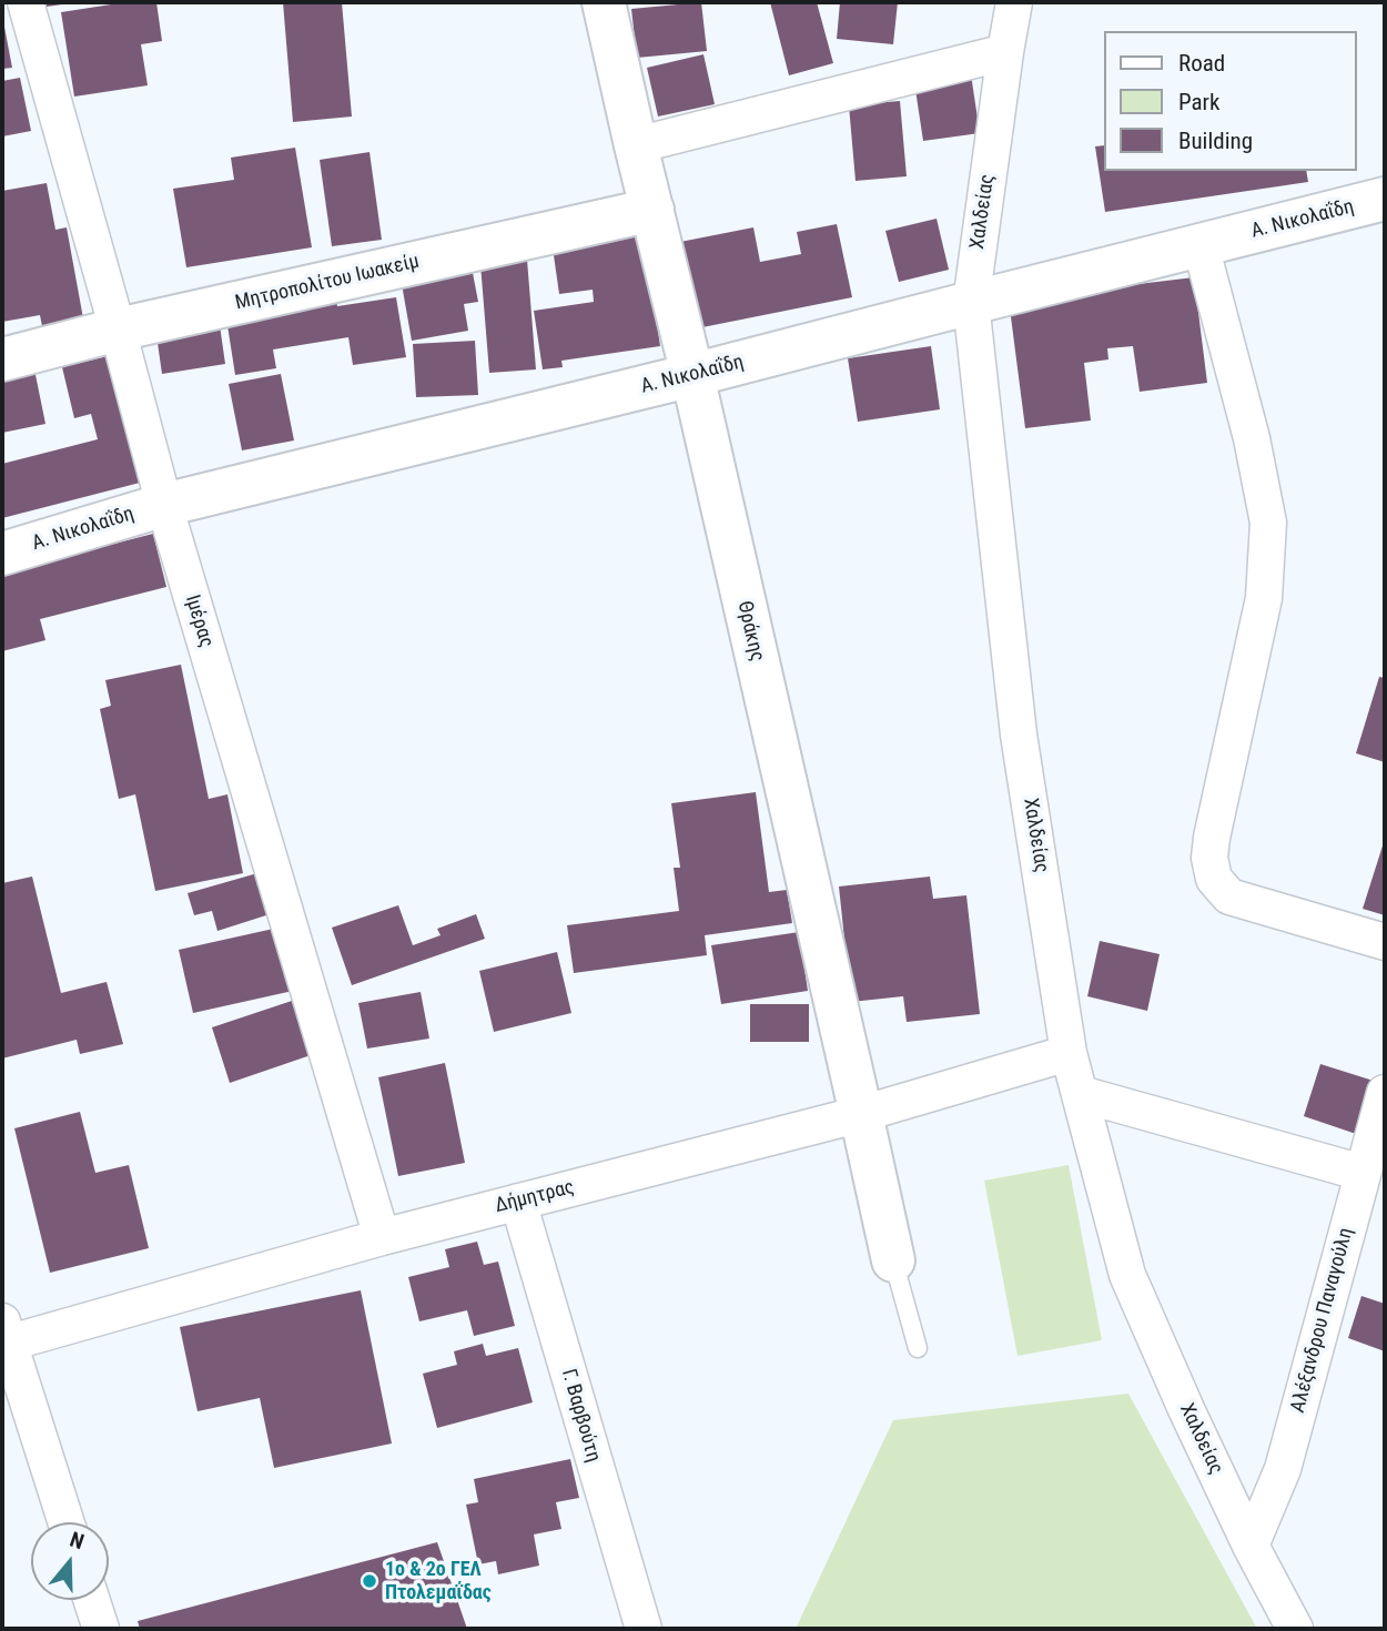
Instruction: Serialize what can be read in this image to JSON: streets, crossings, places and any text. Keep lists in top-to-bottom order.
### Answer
{
  "streets": {
    "street": [
      "Χαλδείας",
      "Α. Νικολαΐδη",
      "Μητροπολίτου Ιωακείμ",
      "Ιμέρας",
      "Θράκης",
      "Δήμητρας",
      "Αλέξανδρου Παναγούλη",
      "Γ. Βαρβούτη"
    ]
  },
  "crossings": [
    ["Χαλδείας", "Α. Νικολαΐδη"],
    ["Χαλδείας", "Δήμητρας"],
    ["Χαλδείας", "Αλέξανδρου Παναγούλη"],
    ["Α. Νικολαΐδη", "Ιμέρας"],
    ["Α. Νικολαΐδη", "Θράκης"],
    ["Μητροπολίτου Ιωακείμ", "Ιμέρας"],
    ["Μητροπολίτου Ιωακείμ", "Θράκης"],
    ["Ιμέρας", "Δήμητρας"],
    ["Θράκης", "Δήμητρας"],
    ["Δήμητρας", "Γ. Βαρβούτη"]
  ],
  "places": ["1ο & 2ο ΓΕΛ Πτολεμαΐδας"],
  "legend": ["Road", "Park", "Building"],
  "north": "top"
}
